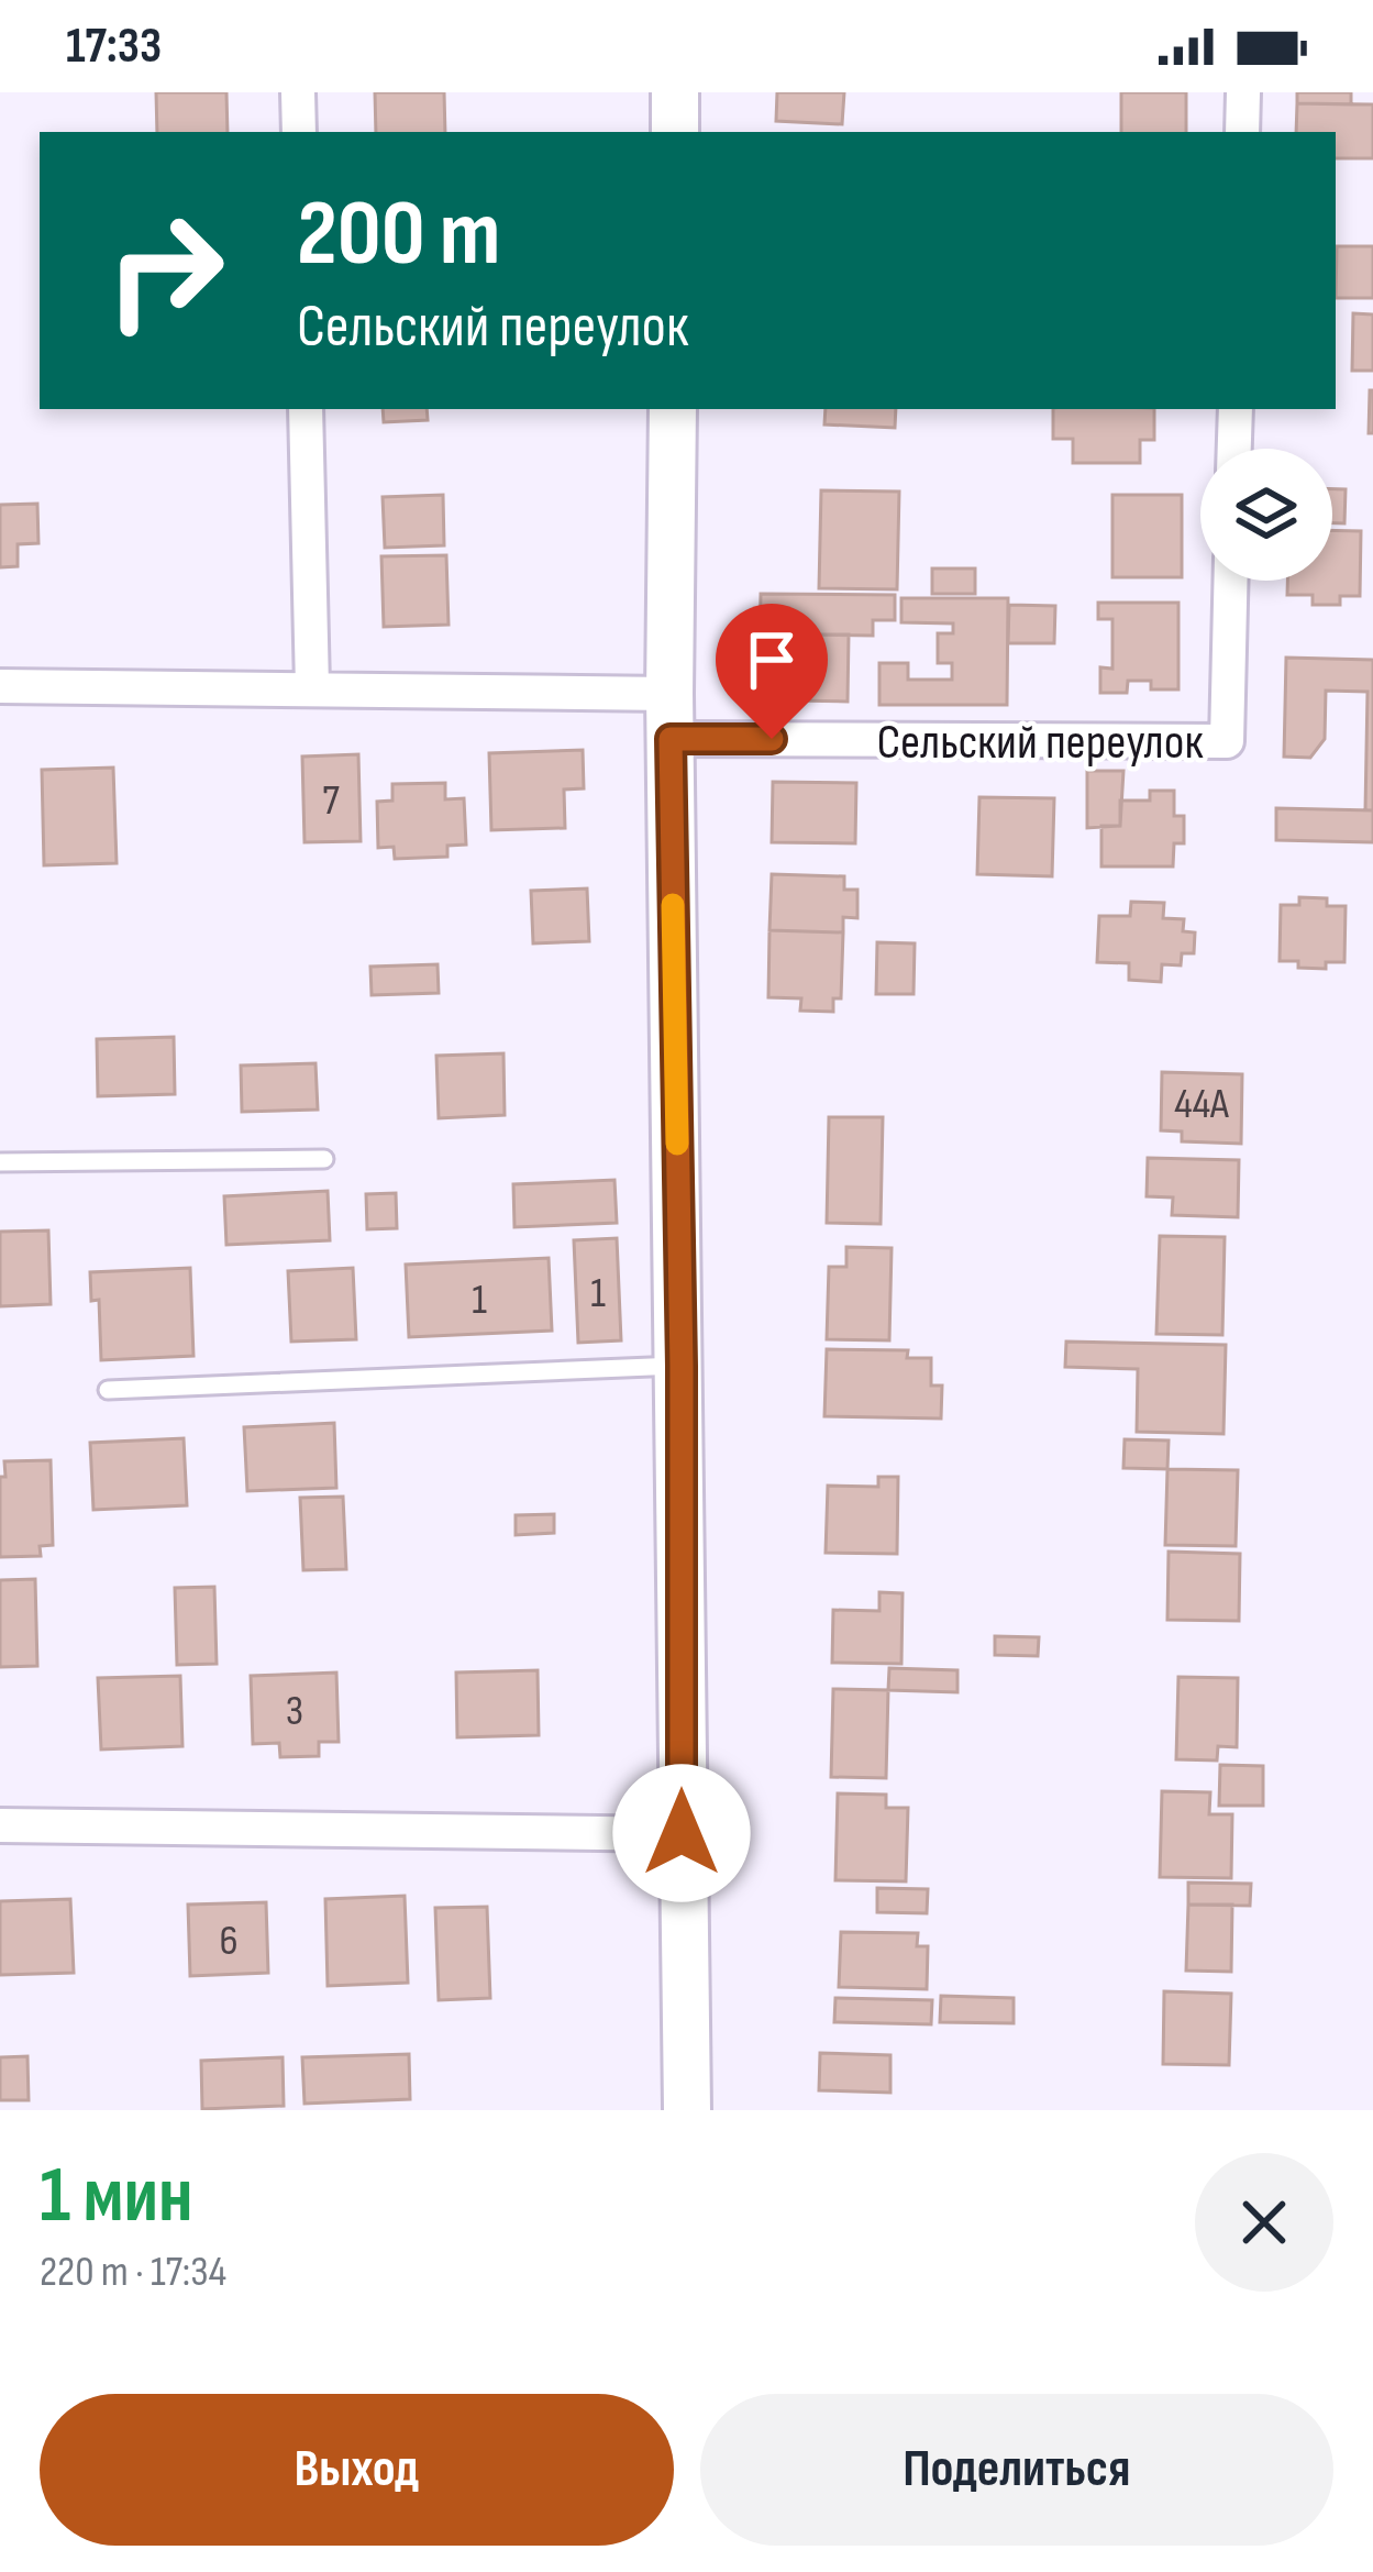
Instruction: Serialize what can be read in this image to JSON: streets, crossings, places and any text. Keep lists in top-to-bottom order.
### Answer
{
  "streets": {
    "street": ["Сельский переулок"]
  },
  "house_numbers": [
    "7",
    "44А",
    "1",
    "1",
    "3",
    "6"
  ],
  "page": {
    "status": "17:33",
    "turn": ["200 m", "Сельский переулок"],
    "heading": ["1 мин", "220 m · 17:34"],
    "buttons": ["Выход", "Поделиться"]
  }
}
